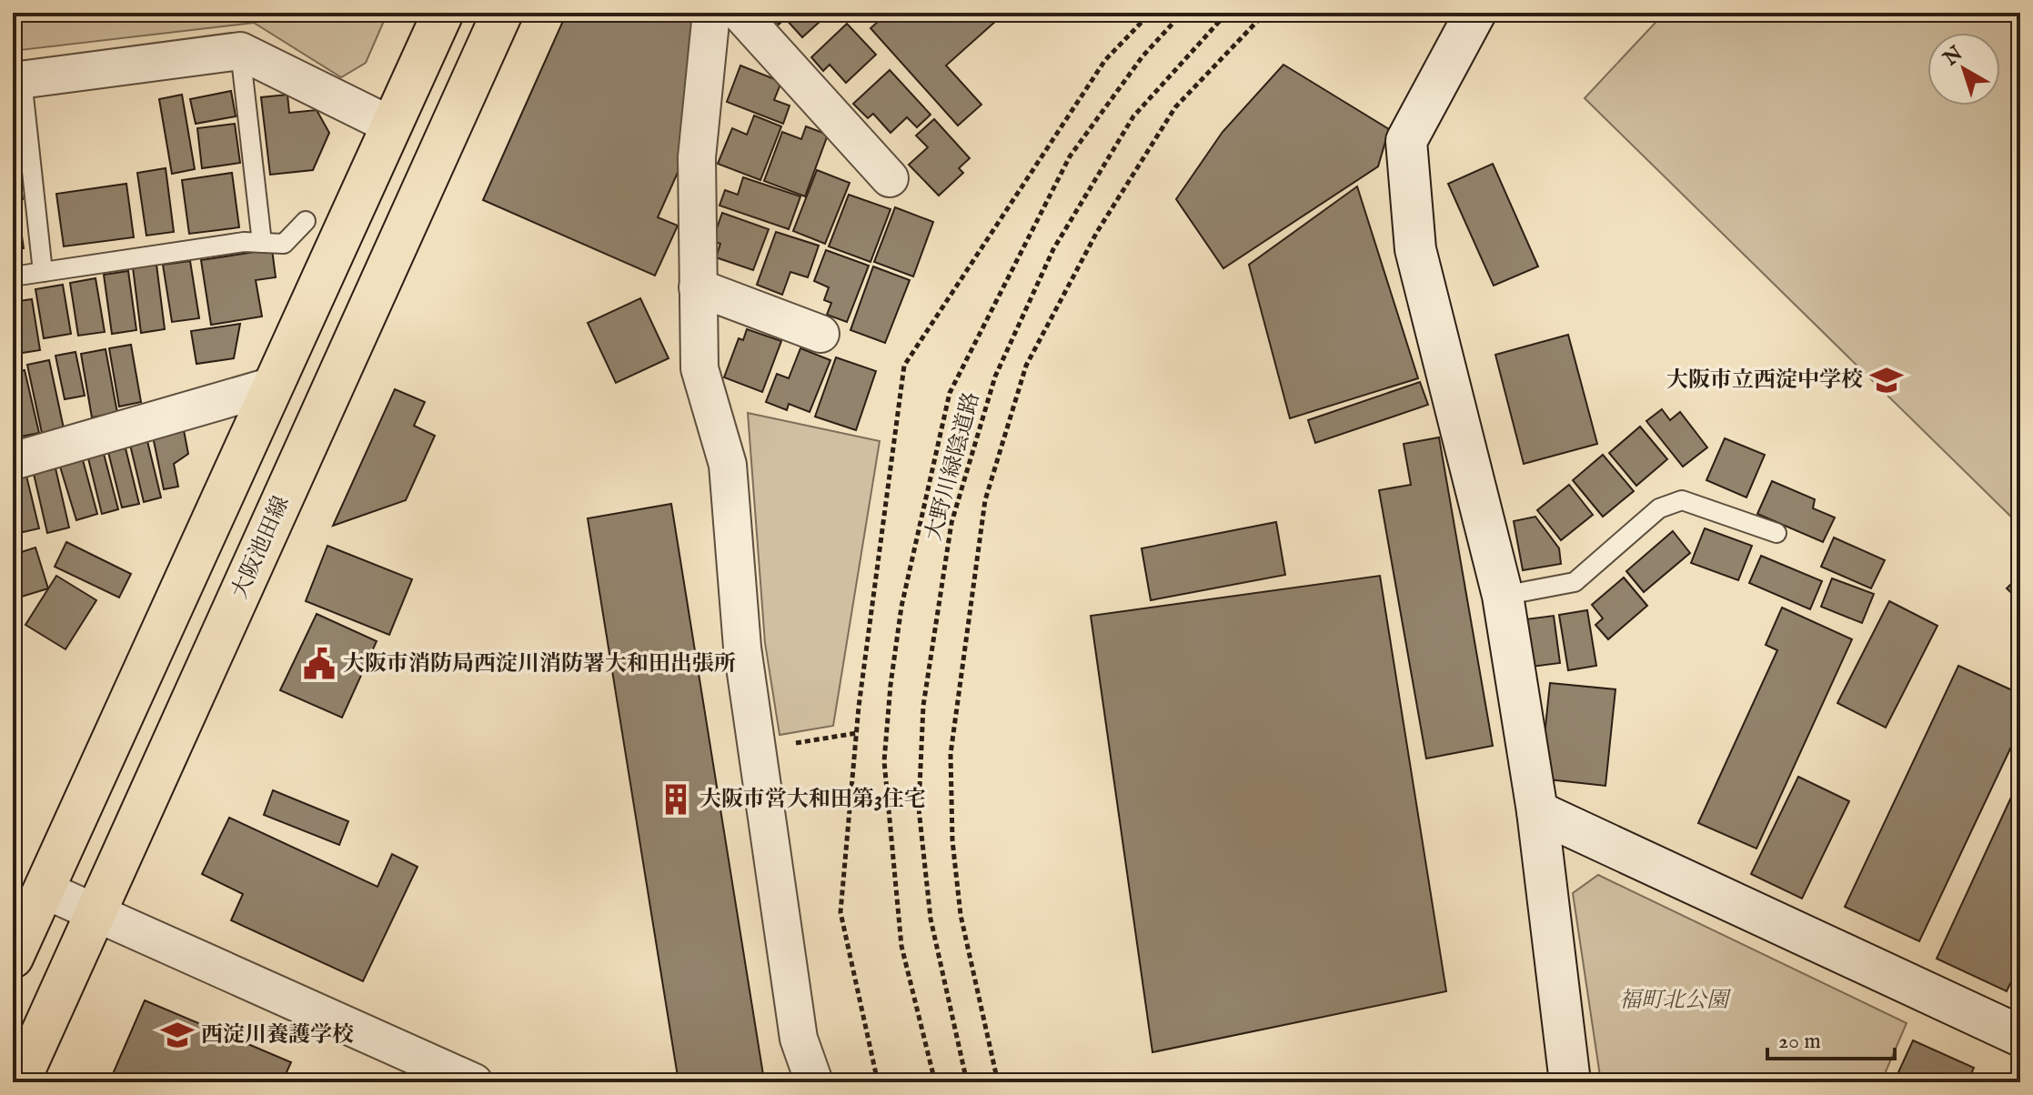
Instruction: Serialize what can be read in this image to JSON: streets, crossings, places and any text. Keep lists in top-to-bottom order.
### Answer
{
  "streets": {
    "main road": ["大阪池田線"],
    "path": ["大野川緑陰道路"]
  },
  "parks": ["福町北公園"],
  "places": {
    "school or university": ["大阪市立西淀中学校", "西淀川養護学校"],
    "public building": ["大阪市消防局西淀川消防署大和田出張所"],
    "building": ["大阪市営大和田第3住宅"]
  },
  "scale_bar": "20 m",
  "north": "top left"
}
